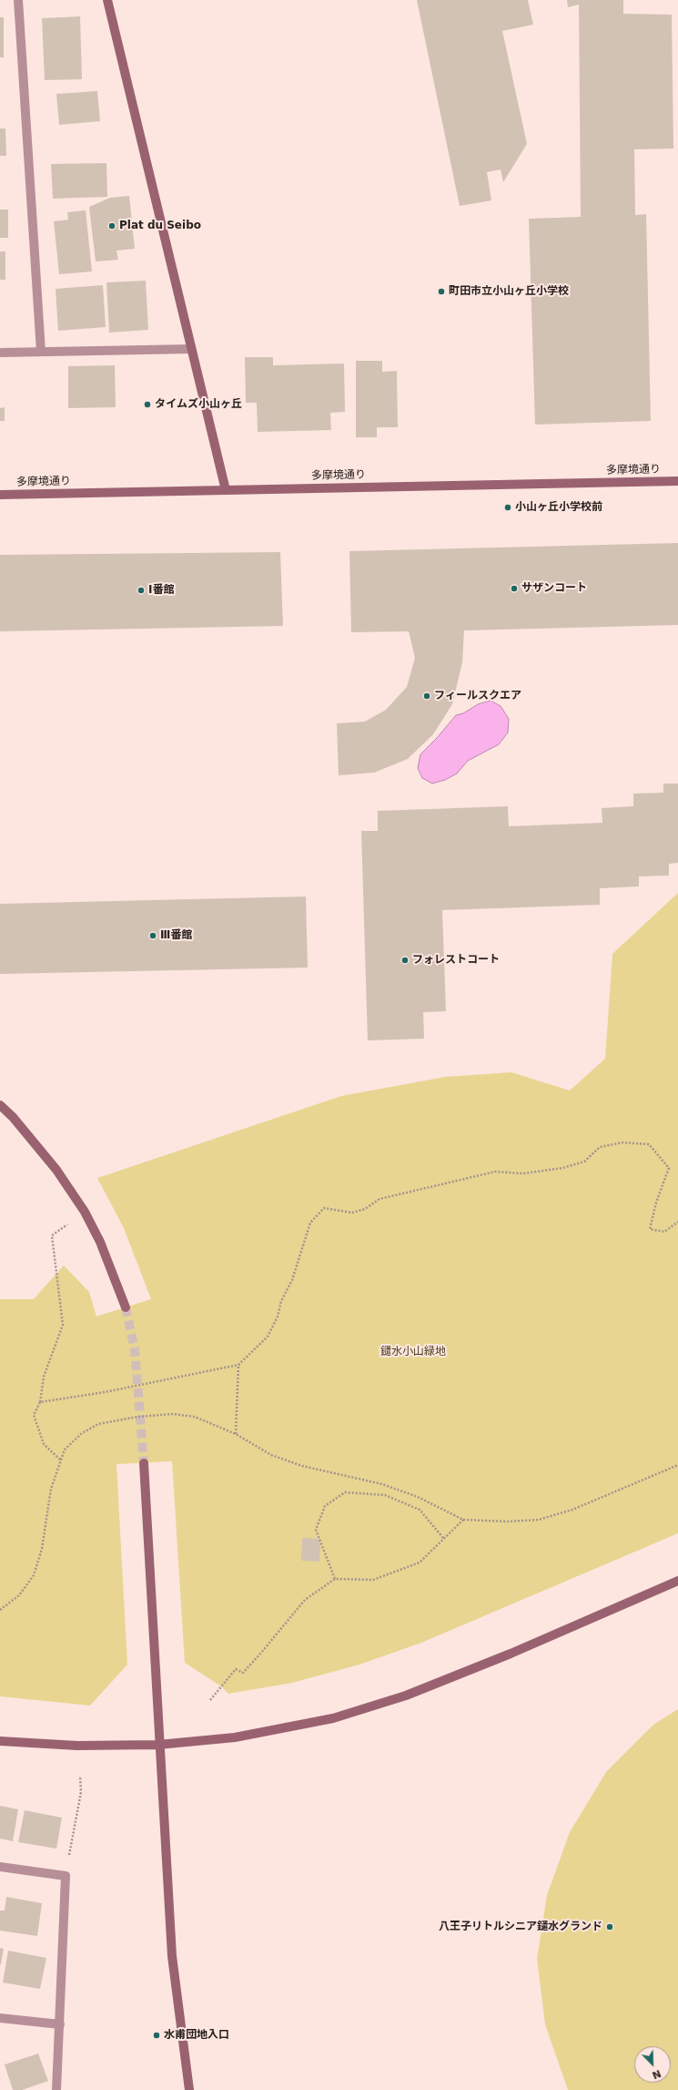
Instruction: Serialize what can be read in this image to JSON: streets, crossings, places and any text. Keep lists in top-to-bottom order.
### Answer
{
  "streets": {
    "street": ["多摩境通り"]
  },
  "parks": ["鑓水小山緑地"],
  "places": [
    "Plat du Seibo",
    "町田市立小山ヶ丘小学校",
    "タイムズ小山ヶ丘",
    "小山ヶ丘小学校前",
    "サザンコート",
    "Ⅰ番館",
    "フィールスクエア",
    "Ⅲ番館",
    "フォレストコート",
    "八王子リトルシニア鑓水グランド",
    "水甫団地入口"
  ],
  "north": "bottom right"
}
